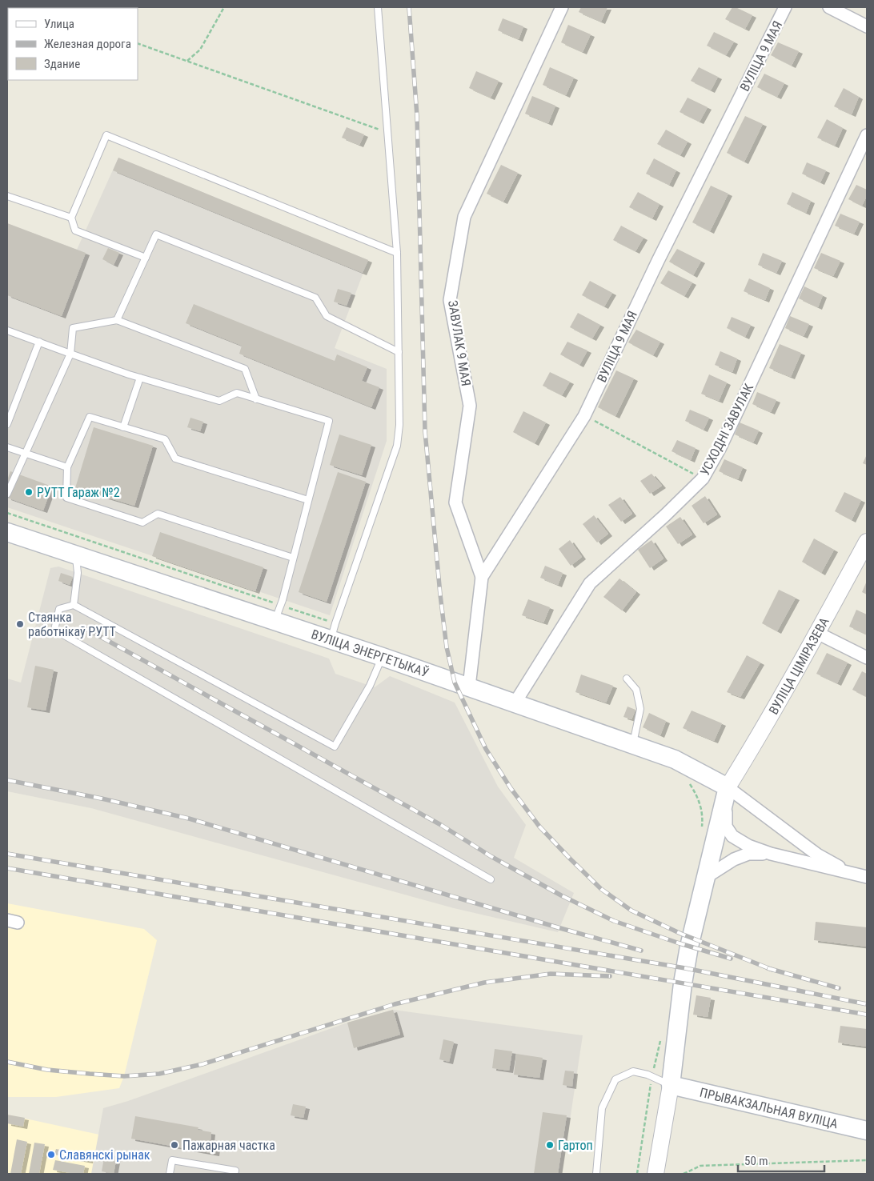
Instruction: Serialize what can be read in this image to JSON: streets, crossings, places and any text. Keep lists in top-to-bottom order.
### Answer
{
  "streets": {
    "main road": ["ВУЛІЦА ЭНЕРГЕТЫКАЎ", "ПРЫВАКЗАЛЬНАЯ ВУЛІЦА"],
    "street": [
      "ВУЛІЦА 9 МАЯ",
      "ЗАВУЛАК 9 МАЯ",
      "УСХОДНІ ЗАВУЛАК",
      "ВУЛІЦА ЦІМІРАЗЕВА"
    ]
  },
  "crossings": [
    ["ВУЛІЦА 9 МАЯ", "ЗАВУЛАК 9 МАЯ"],
    ["ВУЛІЦА 9 МАЯ", "ВУЛІЦА ЭНЕРГЕТЫКАЎ"],
    ["УСХОДНІ ЗАВУЛАК", "ВУЛІЦА ЭНЕРГЕТЫКАЎ"],
    ["ВУЛІЦА ЭНЕРГЕТЫКАЎ", "ВУЛІЦА ЦІМІРАЗЕВА"]
  ],
  "places": [
    "РУТТ Гараж №2",
    "Стаянка работнікаў РУТТ",
    "Пажарная частка",
    "Гартоп",
    "Славянскі рынак"
  ],
  "legend": ["Улица", "Железная дорога", "Здание"],
  "scale_bar": "50 m"
}
